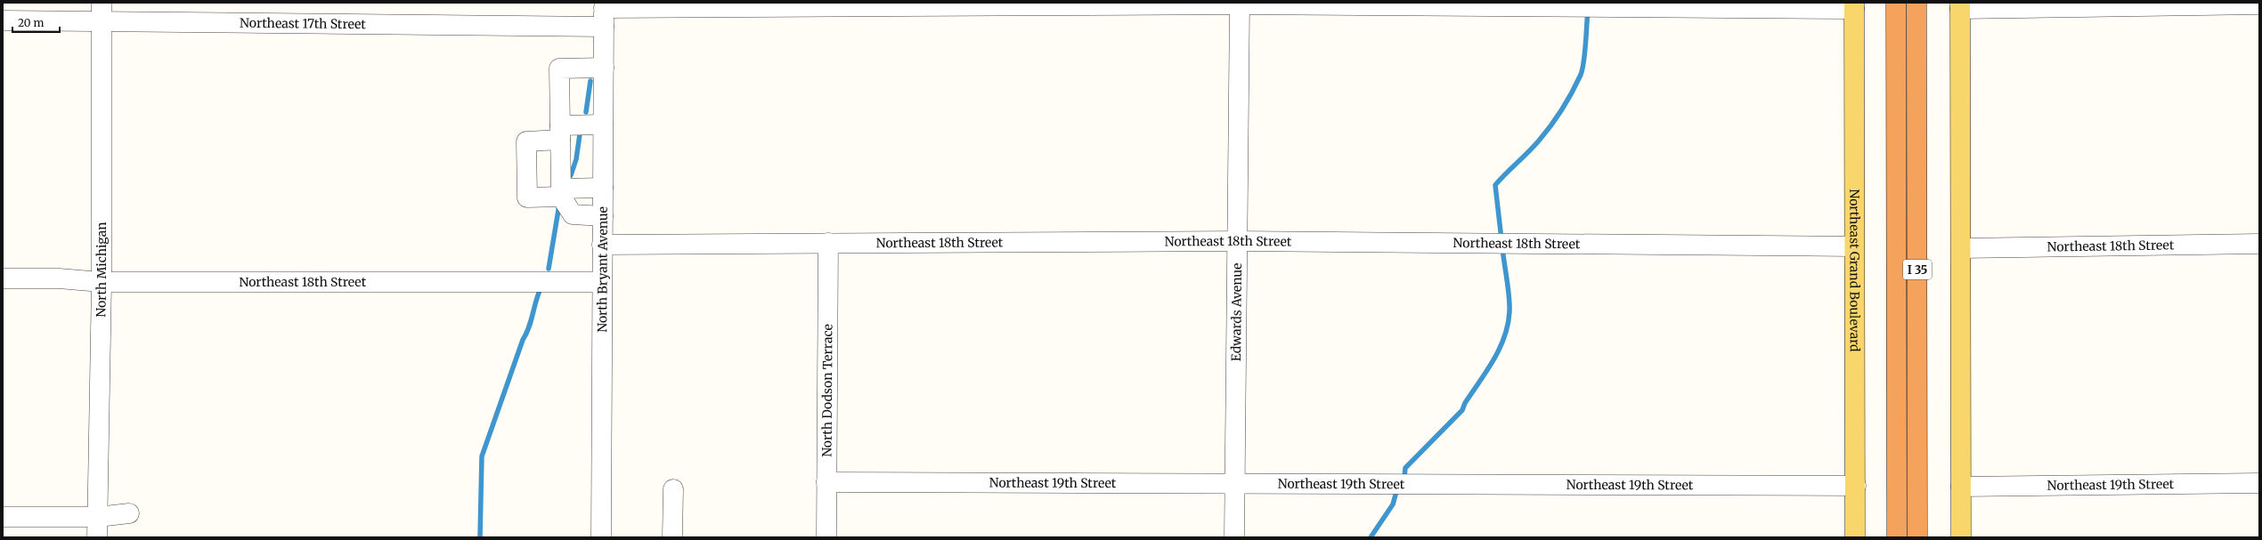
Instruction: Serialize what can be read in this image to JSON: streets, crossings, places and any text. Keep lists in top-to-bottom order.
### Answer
{
  "streets": {
    "highway": ["I 35"],
    "main road": ["Northeast Grand Boulevard"],
    "street": [
      "Northeast 17th Street",
      "Northeast 18th Street",
      "North Bryant Avenue",
      "North Michigan",
      "Edwards Avenue",
      "North Dodson Terrace",
      "Northeast 19th Street"
    ]
  },
  "crossings": [
    ["Northeast 17th Street", "North Bryant Avenue"],
    ["Northeast 17th Street", "North Michigan"],
    ["Northeast 17th Street", "Northeast Grand Boulevard"],
    ["Northeast 17th Street", "Edwards Avenue"],
    ["Northeast 18th Street", "North Bryant Avenue"],
    ["Northeast 18th Street", "North Michigan"],
    ["Northeast 18th Street", "Northeast Grand Boulevard"],
    ["Northeast 18th Street", "Edwards Avenue"],
    ["Northeast 18th Street", "North Dodson Terrace"],
    ["Northeast Grand Boulevard", "Northeast 19th Street"],
    ["Edwards Avenue", "Northeast 19th Street"],
    ["North Dodson Terrace", "Northeast 19th Street"]
  ],
  "scale_bar": "20 m"
}
